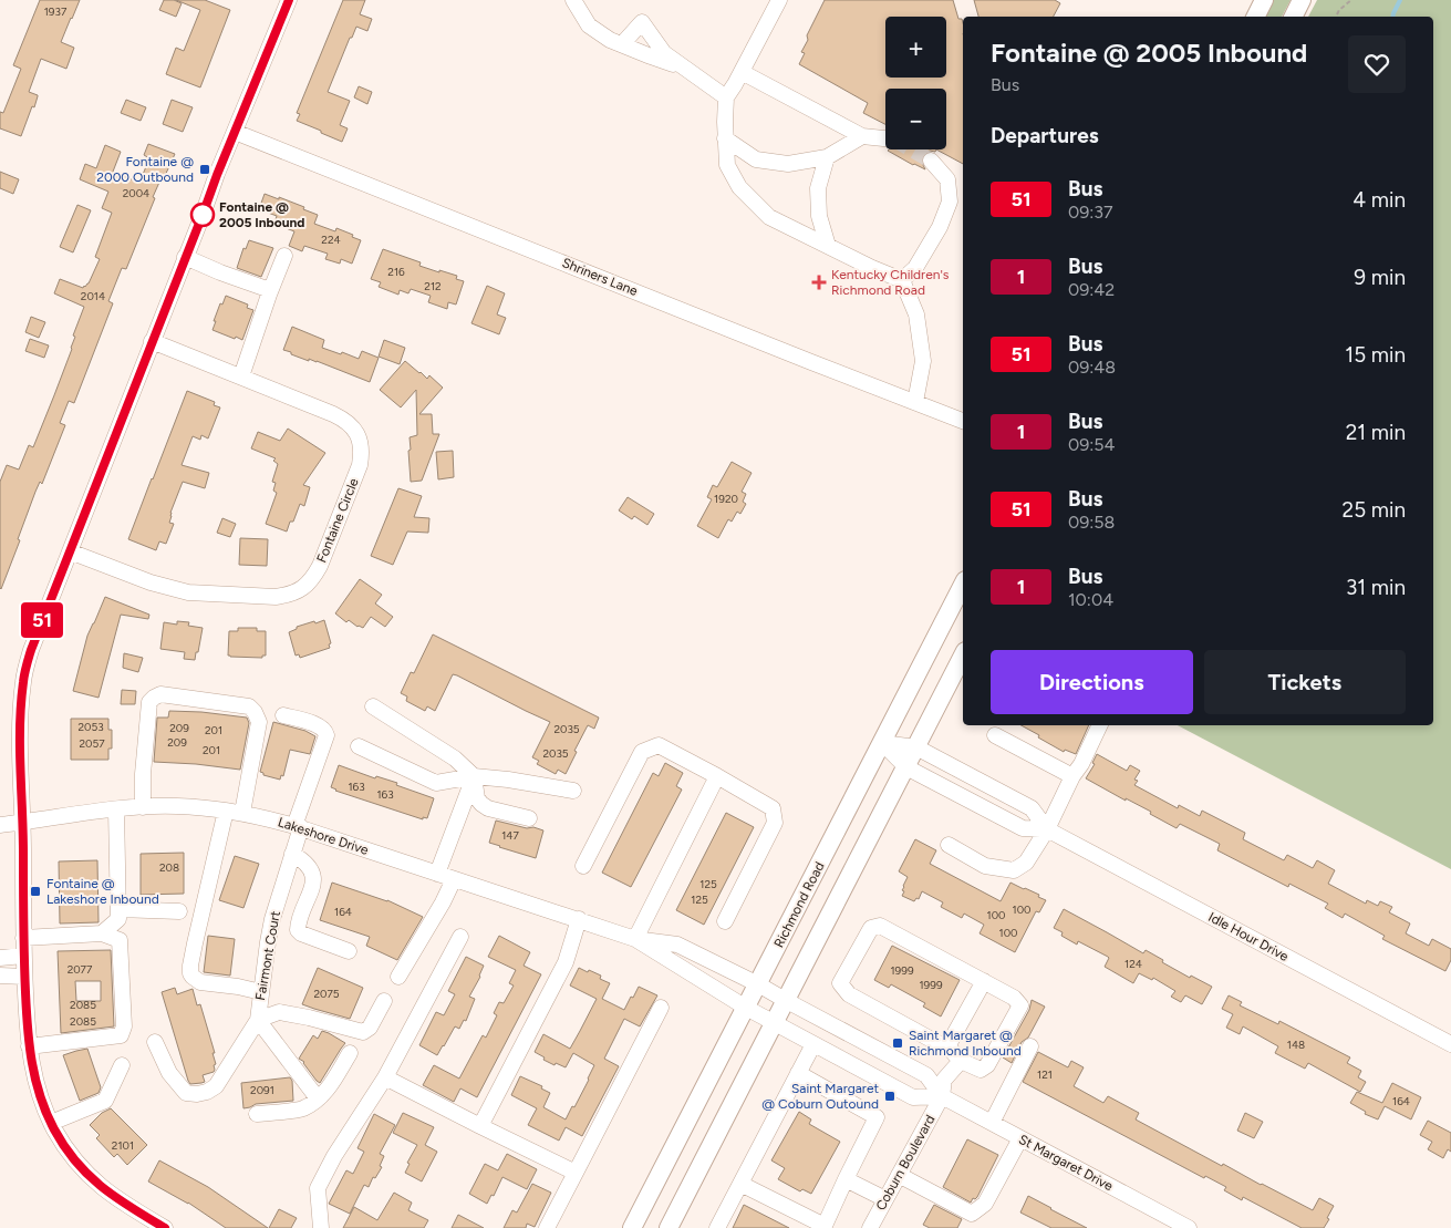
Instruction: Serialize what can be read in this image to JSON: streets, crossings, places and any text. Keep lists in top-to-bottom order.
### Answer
{
  "streets": {
    "main road": ["Richmond Road"],
    "street": [
      "Shriners Lane",
      "Fontaine Circle",
      "Lakeshore Drive",
      "Idle Hour Drive",
      "Fairmont Court",
      "Coburn Boulevard",
      "St Margaret Drive"
    ]
  },
  "crossings": [
    ["Lakeshore Drive", "Richmond Road"],
    ["Lakeshore Drive", "Fairmont Court"],
    ["Lakeshore Drive", "St Margaret Drive"],
    ["Richmond Road", "Idle Hour Drive"],
    ["Coburn Boulevard", "St Margaret Drive"]
  ],
  "places": {
    "transit": [
      "Fontaine @ 2000 Outbound",
      "Fontaine @ Lakeshore Inbound",
      "Saint Margaret @ Richmond Inbound",
      "Saint Margaret @ Coburn Outound"
    ],
    "other": ["Fontaine @ 2005 Inbound"],
    "health": ["Kentucky Children's Richmond Road"]
  },
  "lines": ["bus line 51"],
  "house_numbers": [
    "1937",
    "2004",
    "224",
    "216",
    "212",
    "2014",
    "1920",
    "2053",
    "209",
    "2035",
    "201",
    "209",
    "2057",
    "201",
    "2035",
    "163",
    "163",
    "147",
    "208",
    "125",
    "125",
    "100",
    "164",
    "100",
    "100",
    "124",
    "2077",
    "1999",
    "1999",
    "2075",
    "2085",
    "2085",
    "148",
    "121",
    "2091",
    "164",
    "2101"
  ],
  "page": {
    "on_map": "51",
    "map_buttons": ["+", "−"],
    "heading": [
      ["Fontaine @ 2005 Inbound", "Bus"],
      "Departures"
    ],
    "list": [
      {
        "mark": "51",
        "name": "Bus",
        "note": "09:37",
        "value": "4 min"
      },
      {
        "mark": "1",
        "name": "Bus",
        "note": "09:42",
        "value": "9 min"
      },
      {
        "mark": "51",
        "name": "Bus",
        "note": "09:48",
        "value": "15 min"
      },
      {
        "mark": "1",
        "name": "Bus",
        "note": "09:54",
        "value": "21 min"
      },
      {
        "mark": "51",
        "name": "Bus",
        "note": "09:58",
        "value": "25 min"
      },
      {
        "mark": "1",
        "name": "Bus",
        "note": "10:04",
        "value": "31 min"
      }
    ],
    "buttons": ["Directions", "Tickets"]
  }
}
